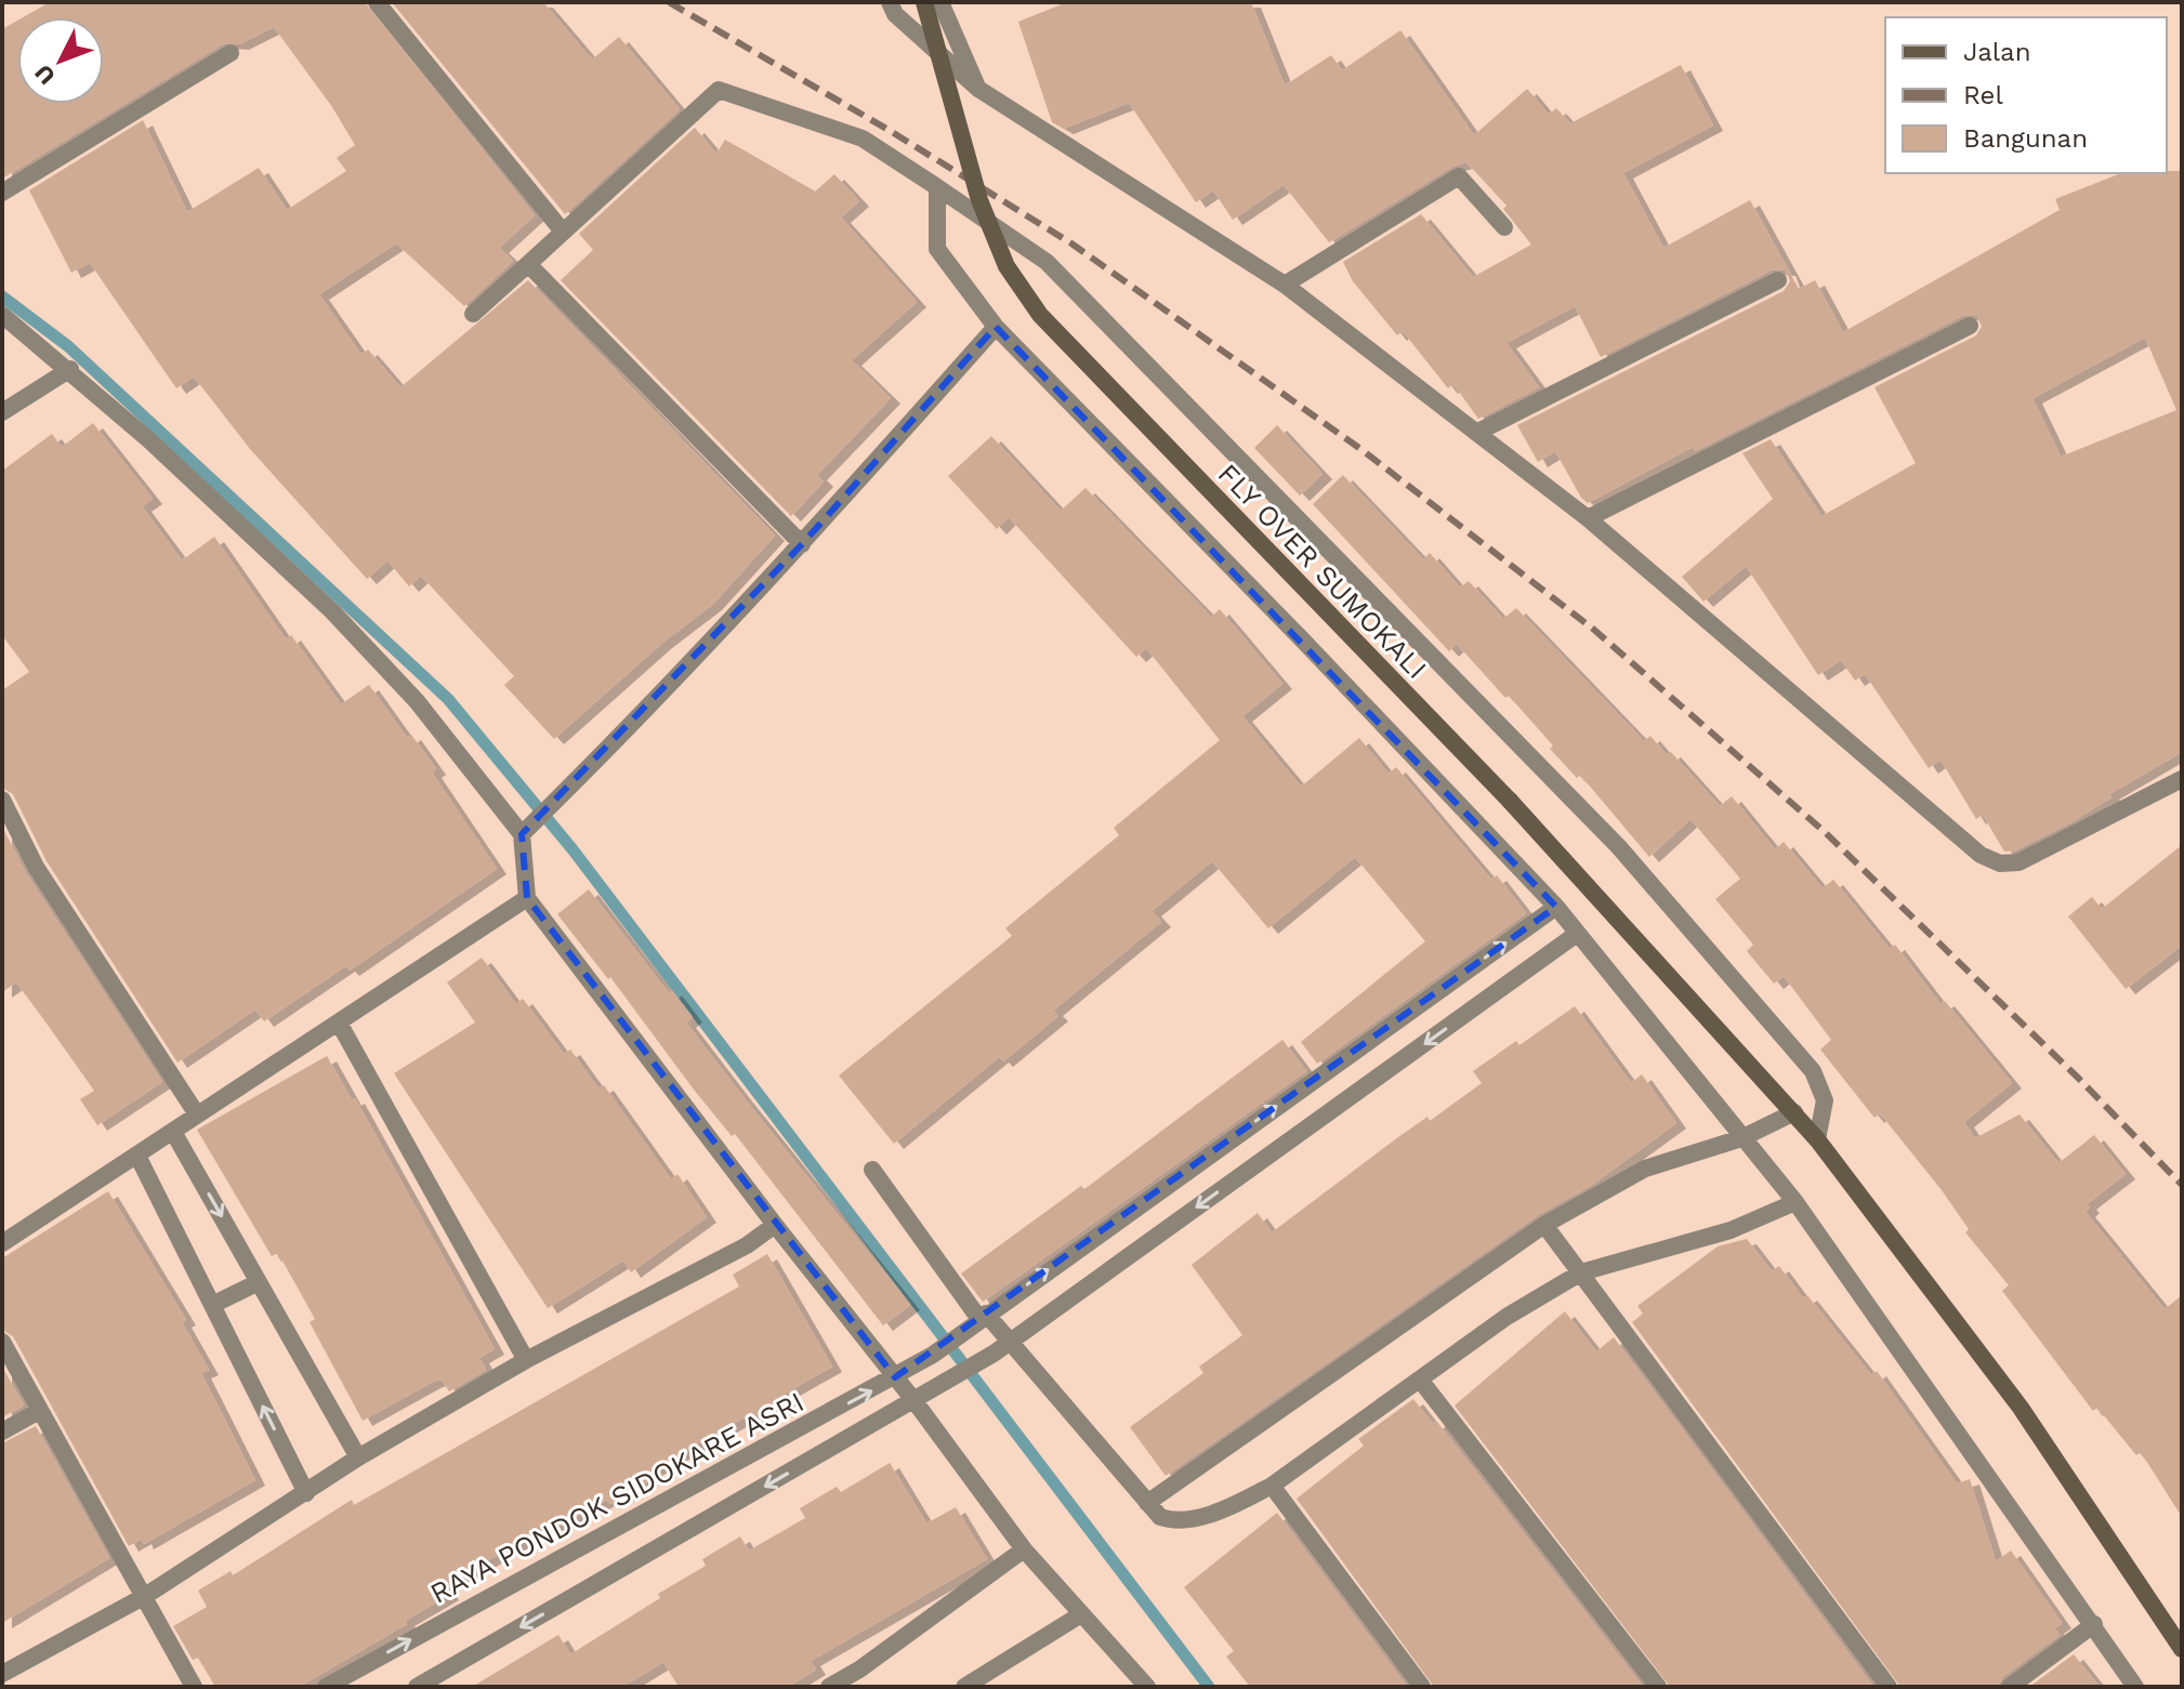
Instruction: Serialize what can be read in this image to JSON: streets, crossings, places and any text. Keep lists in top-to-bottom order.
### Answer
{
  "streets": {
    "main road": ["FLY OVER SUMOKALI"],
    "street": ["RAYA PONDOK SIDOKARE ASRI"]
  },
  "legend": ["Jalan", "Rel", "Bangunan"],
  "north": "bottom left"
}
